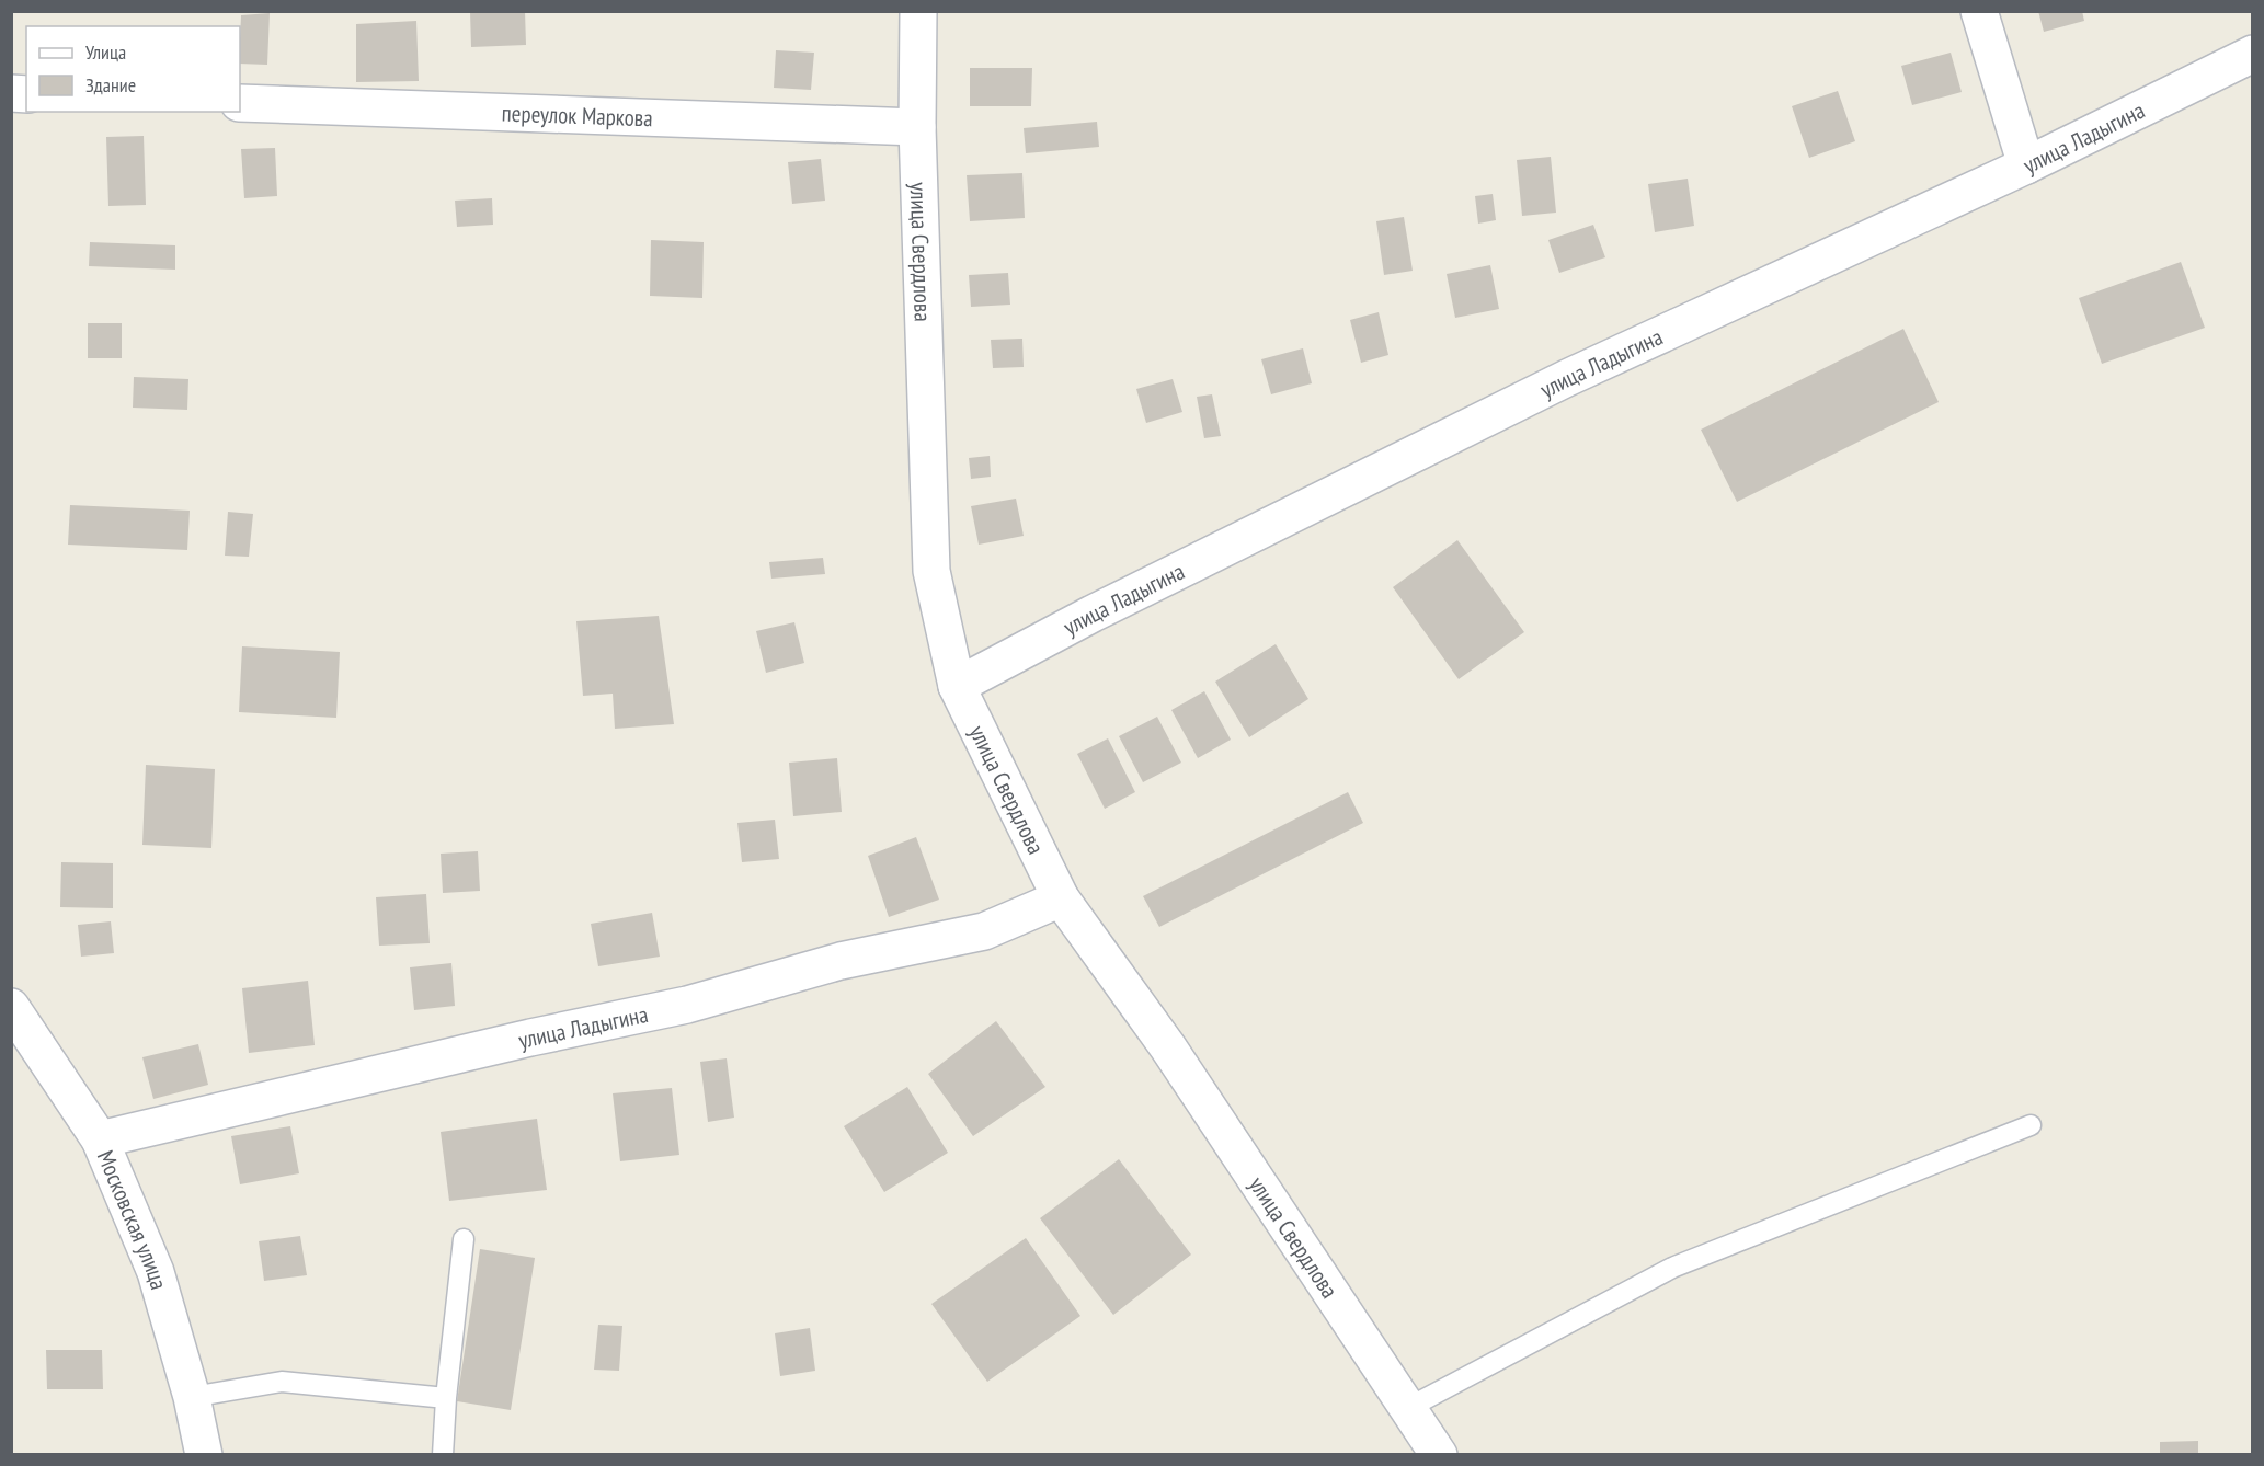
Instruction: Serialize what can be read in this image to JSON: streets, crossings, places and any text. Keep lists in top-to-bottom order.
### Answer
{
  "streets": {
    "street": [
      "переулок Маркова",
      "улица Ладыгина",
      "улица Свердлова",
      "Московская улица"
    ]
  },
  "crossings": [
    ["переулок Маркова", "улица Свердлова"],
    ["улица Ладыгина", "улица Свердлова"],
    ["улица Ладыгина", "Московская улица"]
  ],
  "legend": ["Улица", "Здание"]
}
